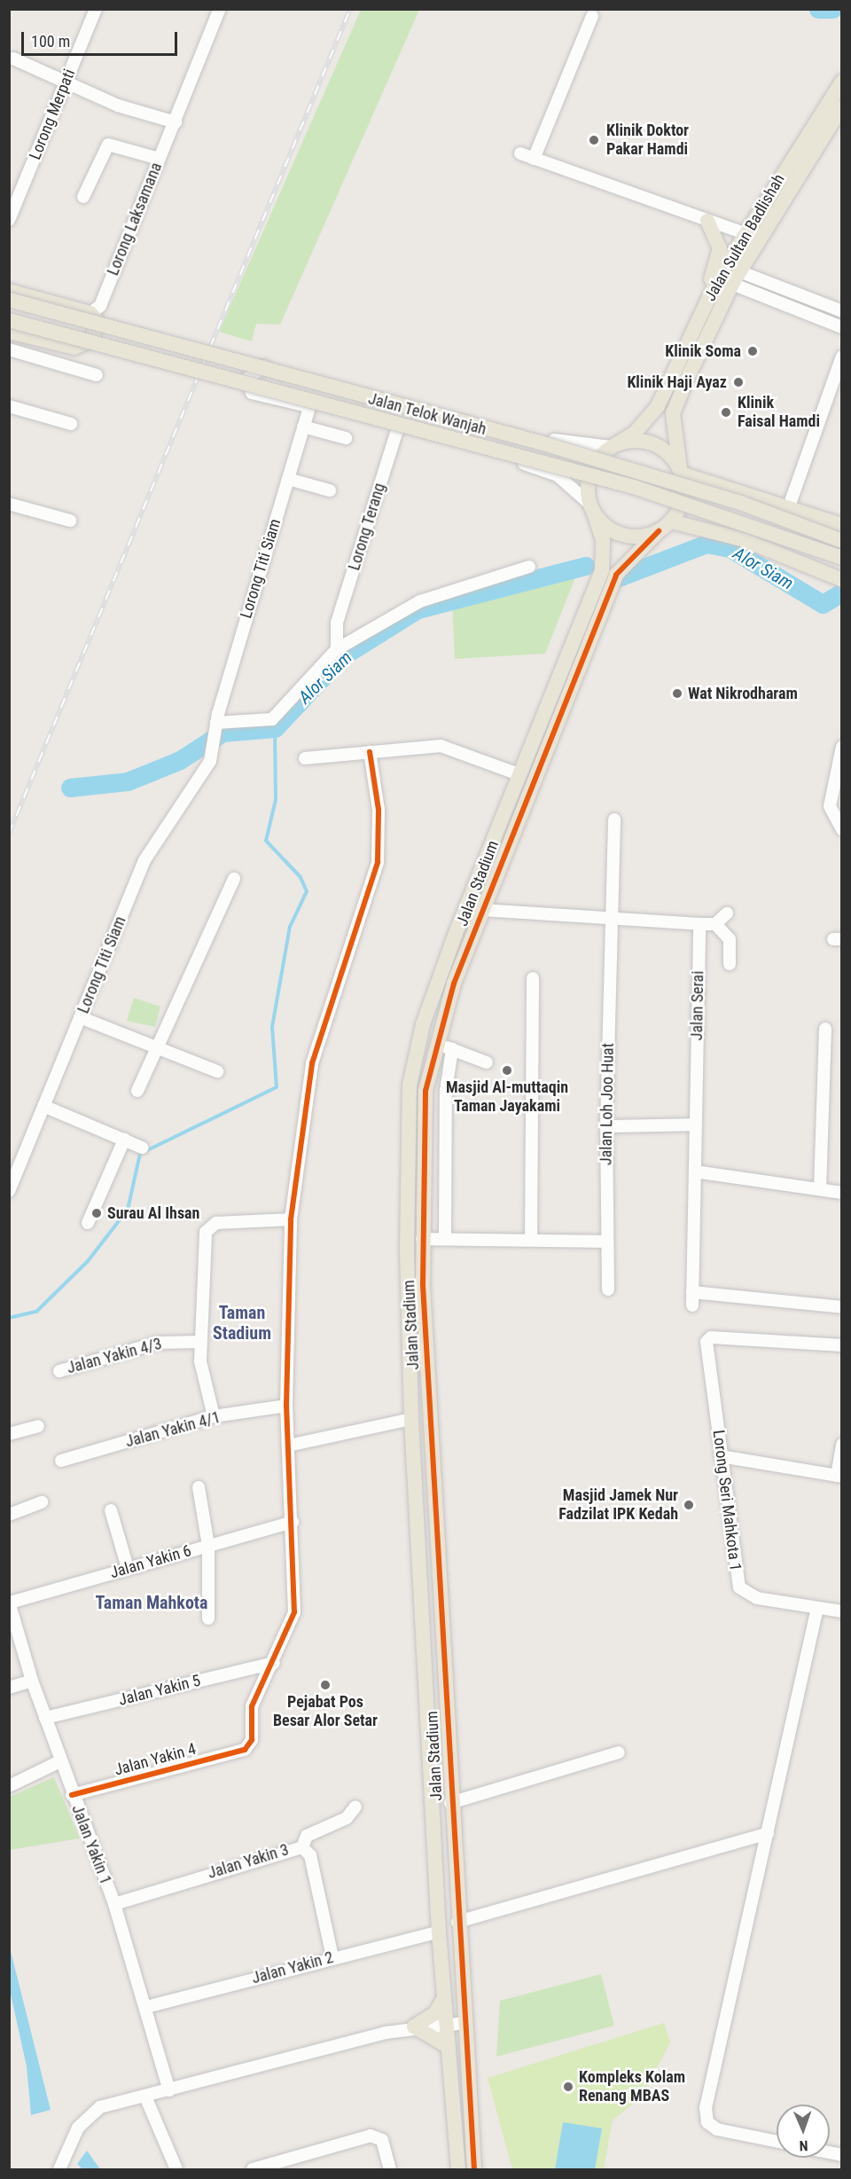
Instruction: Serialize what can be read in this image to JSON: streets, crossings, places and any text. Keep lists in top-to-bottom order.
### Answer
{
  "streets": {
    "main road": ["Jalan Sultan Badlishah", "Jalan Telok Wanjah", "Jalan Stadium"],
    "street": [
      "Lorong Merpati",
      "Lorong Laksamana",
      "Lorong Terang",
      "Lorong Titi Siam",
      "Jalan Serai",
      "Jalan Loh Joo Huat",
      "Jalan Yakin 4/3",
      "Jalan Yakin 4/1",
      "Lorong Seri Mahkota 1",
      "Jalan Yakin 6",
      "Jalan Yakin 5",
      "Jalan Yakin 4",
      "Jalan Yakin 1",
      "Jalan Yakin 3",
      "Jalan Yakin 2"
    ]
  },
  "crossings": [
    ["Jalan Sultan Badlishah", "Jalan Stadium"],
    ["Jalan Stadium", "Jalan Yakin 2"],
    ["Jalan Yakin 6", "Jalan Yakin 1"],
    ["Jalan Yakin 5", "Jalan Yakin 4"],
    ["Jalan Yakin 5", "Jalan Yakin 1"],
    ["Jalan Yakin 4", "Jalan Yakin 1"],
    ["Jalan Yakin 1", "Jalan Yakin 3"],
    ["Jalan Yakin 1", "Jalan Yakin 2"],
    ["Jalan Yakin 3", "Jalan Yakin 2"]
  ],
  "districts": ["Taman Stadium", "Taman Mahkota"],
  "water": ["Alor Siam"],
  "places": [
    "Klinik Doktor Pakar Hamdi",
    "Klinik Soma",
    "Klinik Haji Ayaz",
    "Klinik Faisal Hamdi",
    "Wat Nikrodharam",
    "Masjid Al-muttaqin Taman Jayakami",
    "Surau Al Ihsan",
    "Masjid Jamek Nur Fadzilat IPK Kedah",
    "Pejabat Pos Besar Alor Setar",
    "Kompleks Kolam Renang MBAS"
  ],
  "scale_bar": "100 m",
  "north": "bottom"
}
